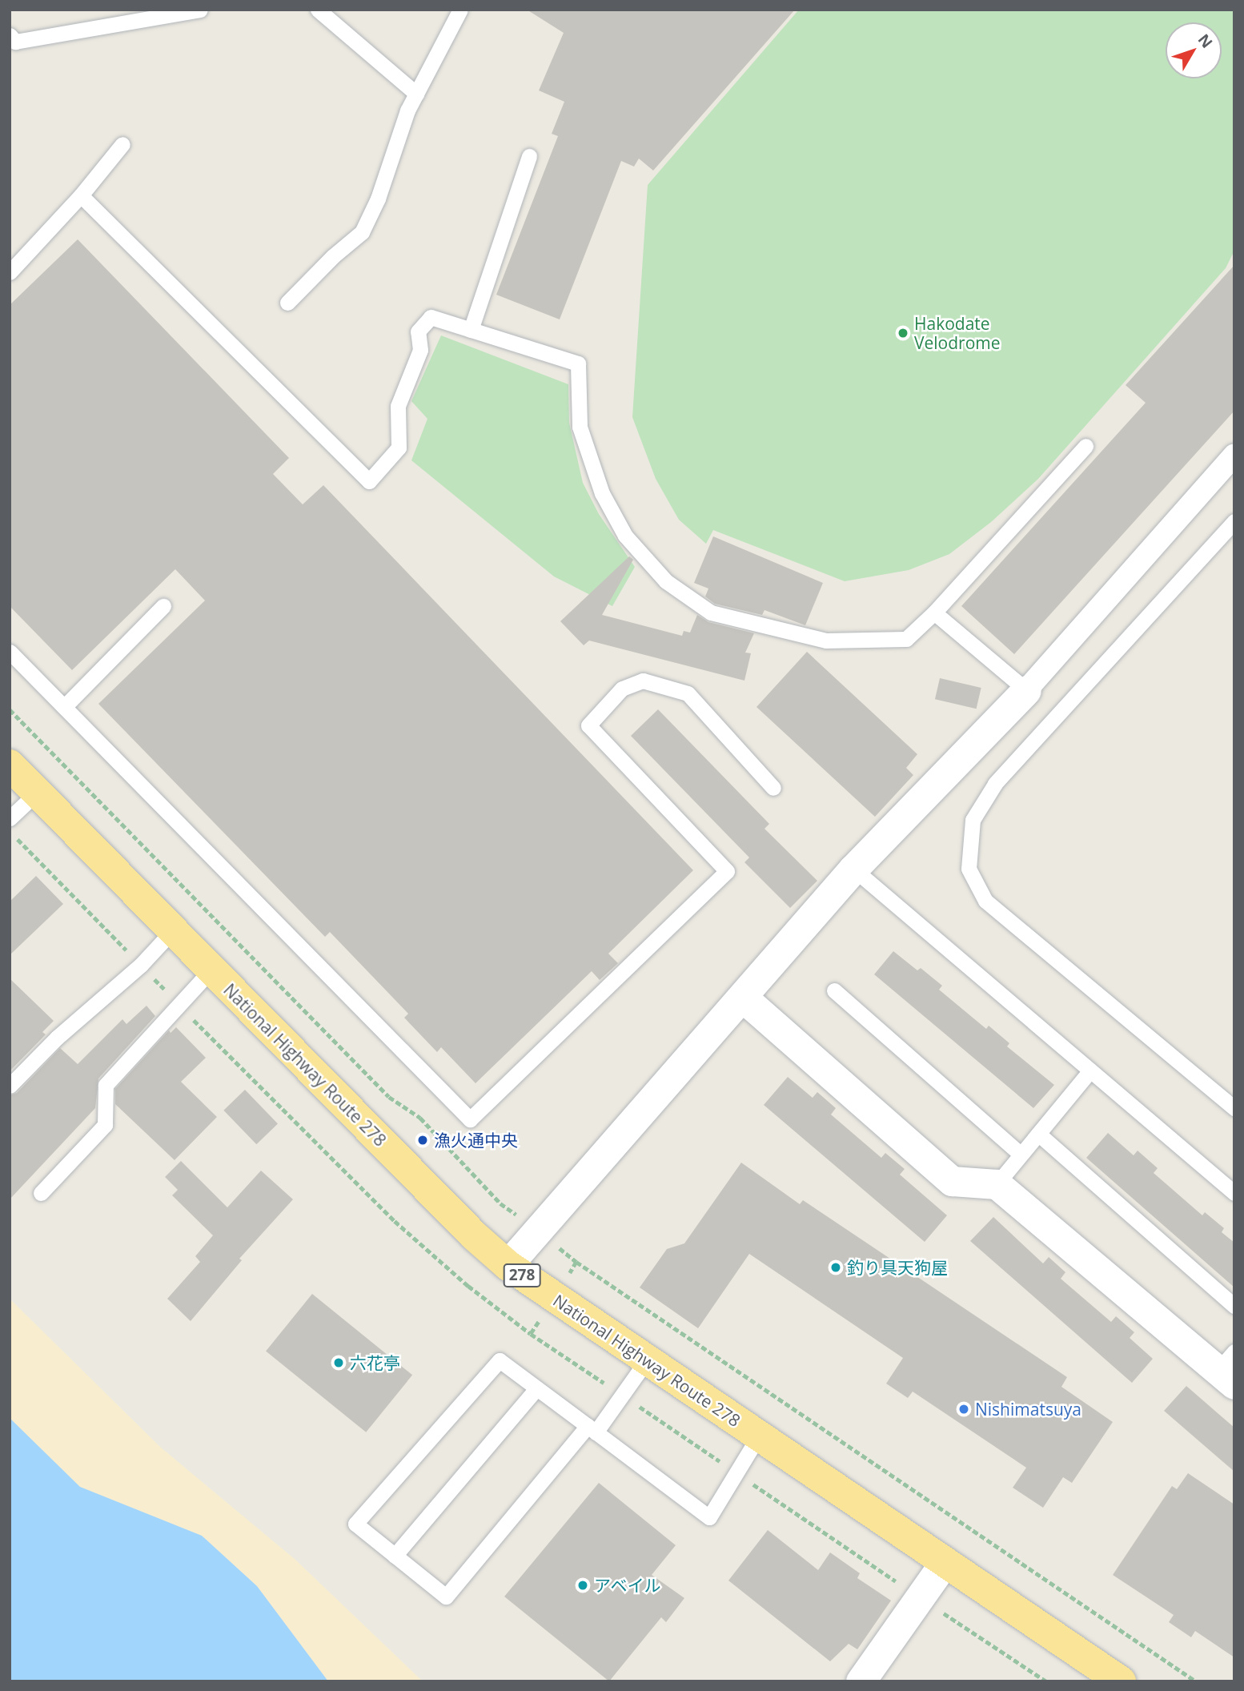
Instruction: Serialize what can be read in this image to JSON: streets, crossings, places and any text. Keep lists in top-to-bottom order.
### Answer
{
  "streets": {
    "highway": ["National Highway Route 278", "278"]
  },
  "places": [
    "Hakodate Velodrome",
    "漁火通中央",
    "釣り具天狗屋",
    "六花亭",
    "Nishimatsuya",
    "アベイル"
  ],
  "north": "top right"
}
